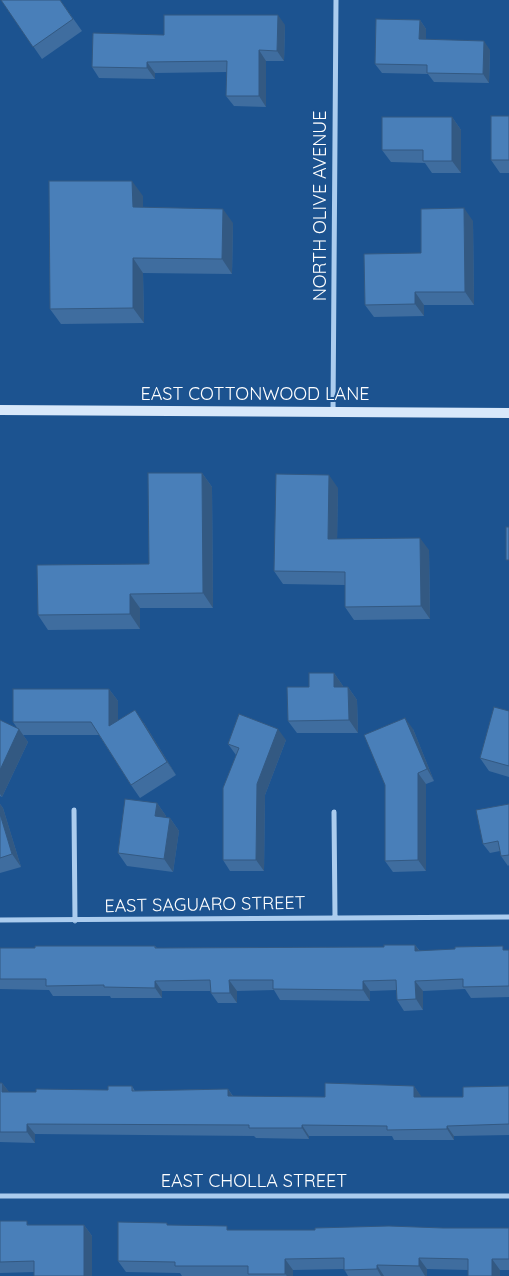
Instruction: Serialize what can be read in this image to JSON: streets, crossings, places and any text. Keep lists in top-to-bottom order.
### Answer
{
  "streets": {
    "main road": ["EAST COTTONWOOD LANE"],
    "street": ["NORTH OLIVE AVENUE", "EAST SAGUARO STREET", "EAST CHOLLA STREET"]
  },
  "crossings": [
    ["NORTH OLIVE AVENUE", "EAST COTTONWOOD LANE"]
  ]
}
